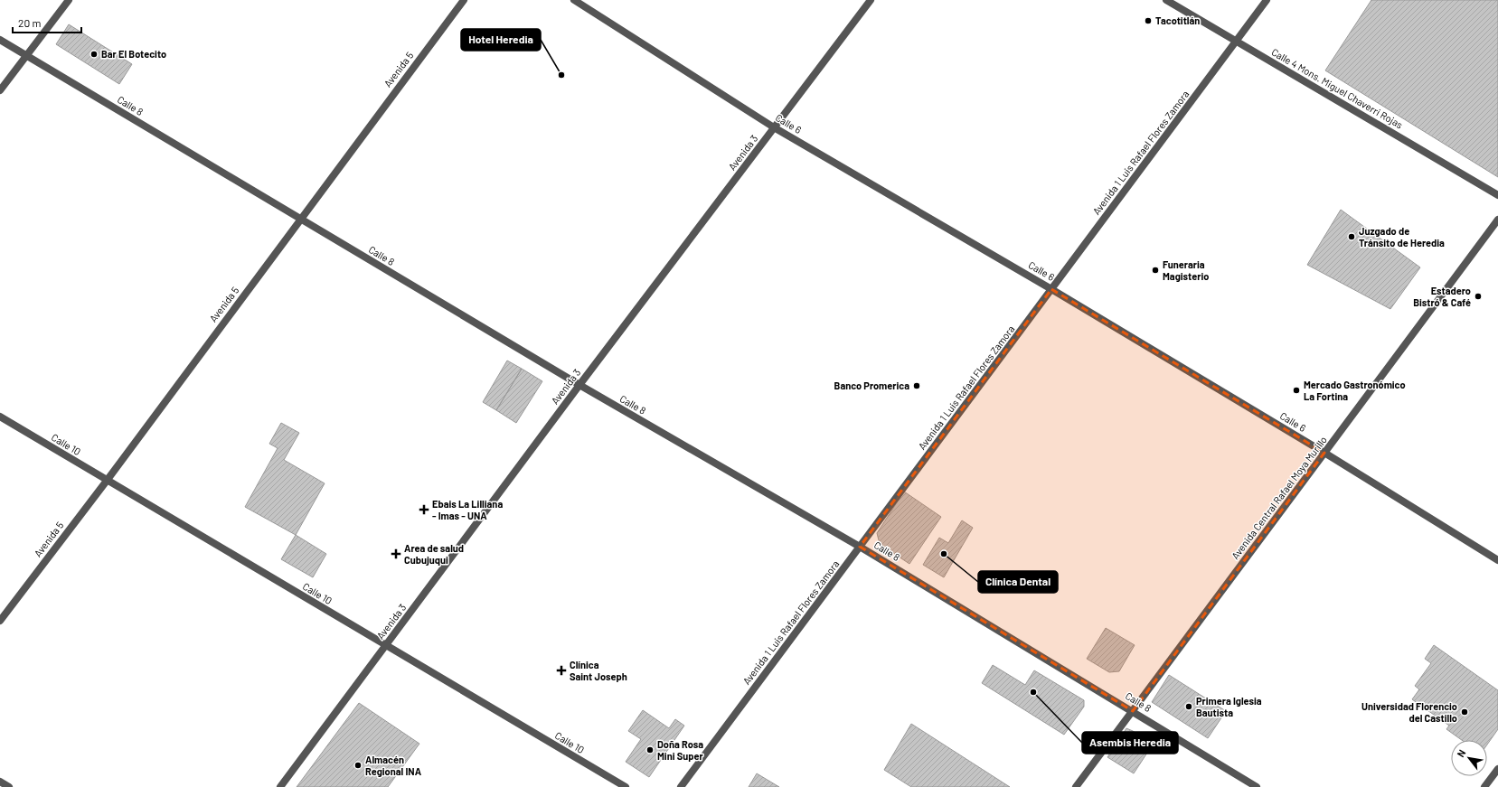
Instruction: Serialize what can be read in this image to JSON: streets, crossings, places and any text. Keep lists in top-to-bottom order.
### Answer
{
  "streets": {
    "street": [
      "Avenida 5",
      "Calle 4 Mons. Miguel Chaverri Rojas",
      "Calle 8",
      "Calle 6",
      "Avenida 3",
      "Avenida 1 Luis Rafael Flores Zamora",
      "Calle 10",
      "Avenida Central Rafael Moya Murillo"
    ]
  },
  "crossings": [
    ["Avenida 5", "Calle 8"],
    ["Avenida 5", "Calle 10"],
    ["Calle 4 Mons. Miguel Chaverri Rojas", "Avenida 1 Luis Rafael Flores Zamora"],
    ["Calle 8", "Avenida 3"],
    ["Calle 8", "Avenida 1 Luis Rafael Flores Zamora"],
    ["Calle 8", "Avenida Central Rafael Moya Murillo"],
    ["Calle 6", "Avenida 3"],
    ["Calle 6", "Avenida 1 Luis Rafael Flores Zamora"],
    ["Calle 6", "Avenida Central Rafael Moya Murillo"],
    ["Avenida 3", "Calle 10"]
  ],
  "places": {
    "other": [
      "Tacotitlán",
      "Bar El Botecito",
      "Hotel Heredia",
      "Juzgado de Tránsito de Heredia",
      "Funeraria Magisterio",
      "Estadero Bistró & Café",
      "Banco Promerica",
      "Mercado Gastronómico La Fortina",
      "Clínica Dental",
      "Asembis Heredia",
      "Primera Iglesia Bautista",
      "Universidad Florencio del Castillo",
      "Doña Rosa Mini Super",
      "Almacén Regional INA"
    ],
    "health": ["Ebais La Lilliana - Imas - UNA", "Area de salud Cubujuqui", "Clínica Saint Joseph"]
  },
  "scale_bar": "20 m",
  "north": "top left"
}
